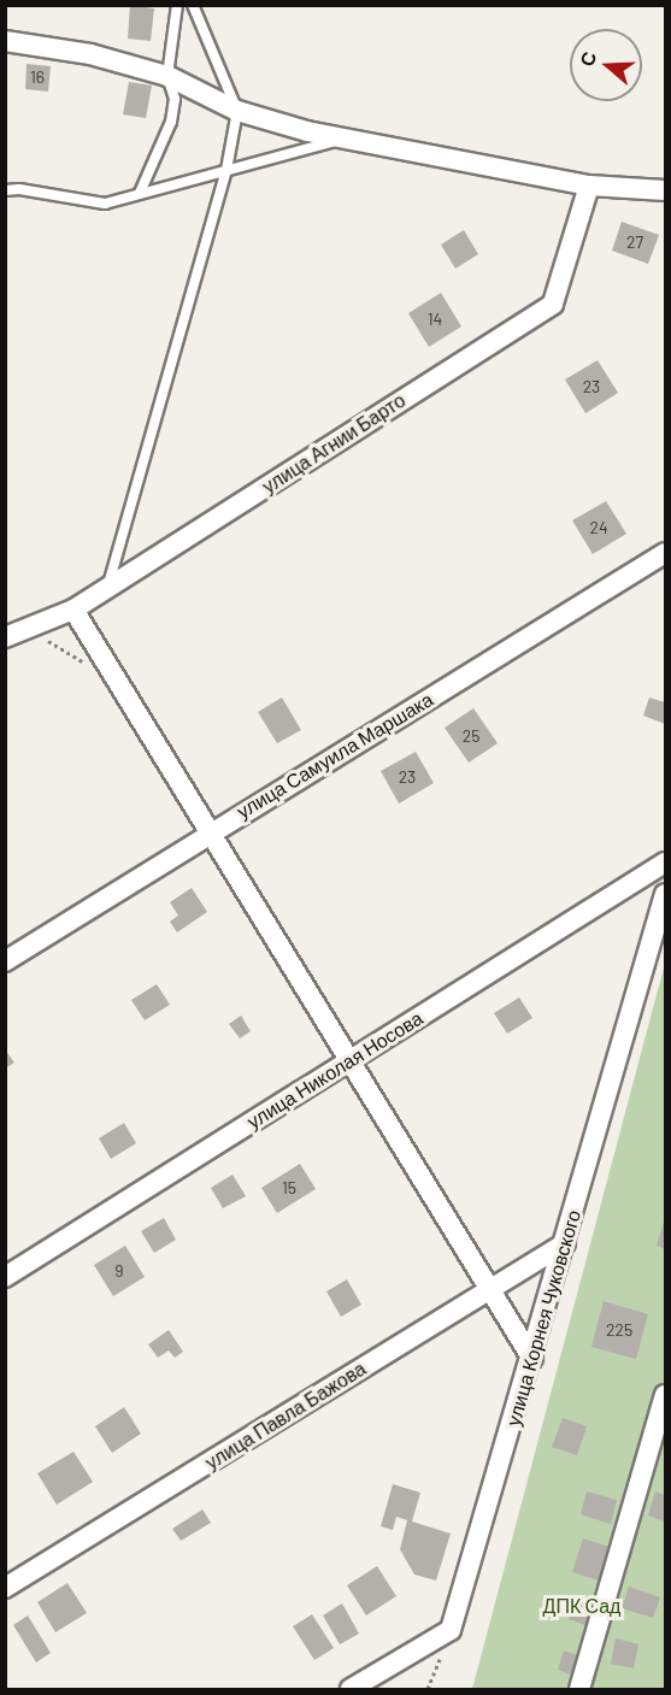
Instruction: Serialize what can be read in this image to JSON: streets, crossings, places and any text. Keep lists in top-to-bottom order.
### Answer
{
  "streets": {
    "street": [
      "улица Агнии Барто",
      "улица Самуила Маршака",
      "улица Николая Носова",
      "улица Корнея Чуковского",
      "улица Павла Бажова"
    ]
  },
  "crossings": [
    ["улица Корнея Чуковского", "улица Павла Бажова"]
  ],
  "parks": ["ДПК Сад"],
  "house_numbers": [
    "16",
    "27",
    "14",
    "23",
    "24",
    "25",
    "23",
    "15",
    "9",
    "225"
  ],
  "north": "left"
}
